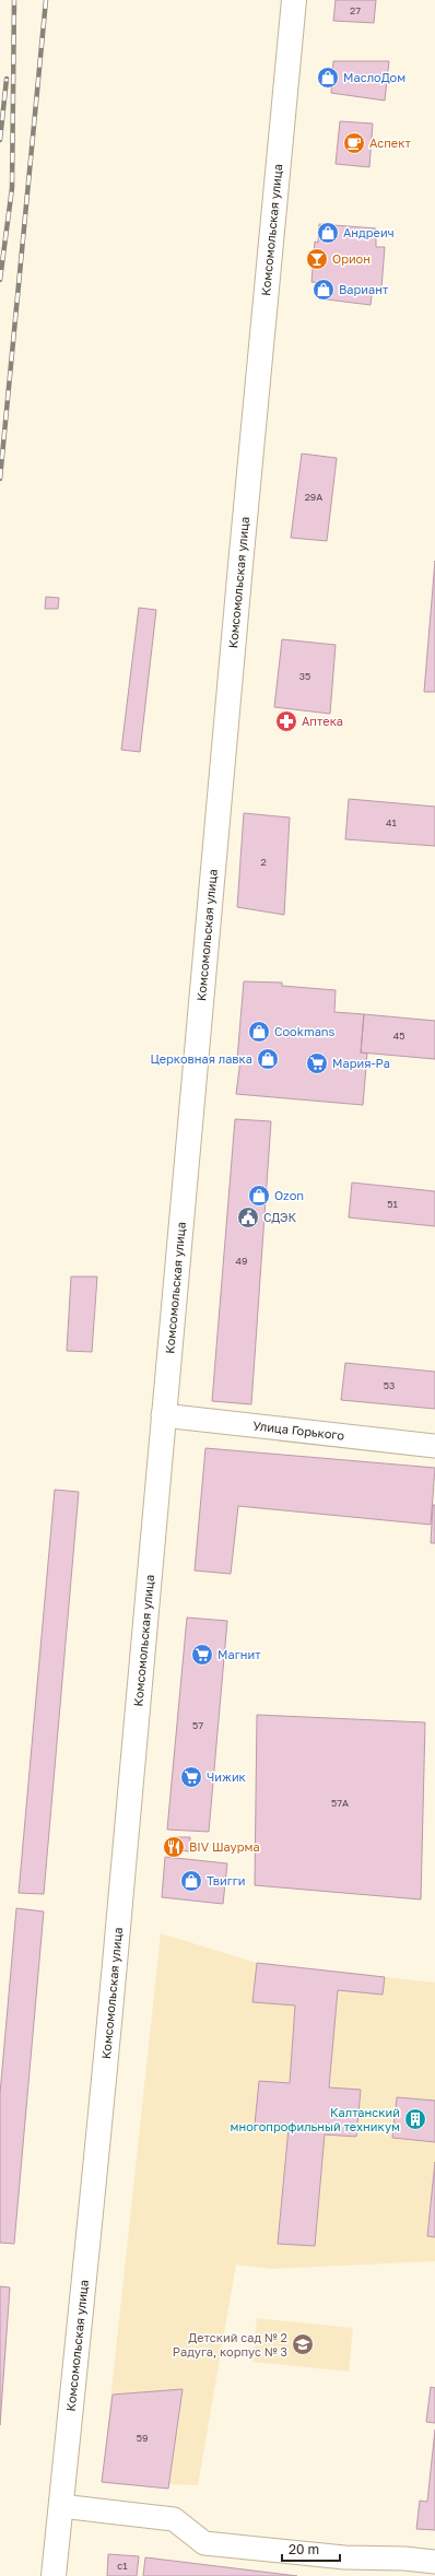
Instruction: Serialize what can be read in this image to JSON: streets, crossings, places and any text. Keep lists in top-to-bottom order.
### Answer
{
  "streets": {
    "street": ["Комсомольская улица", "Улица Горького"]
  },
  "crossings": [
    ["Комсомольская улица", "Улица Горького"]
  ],
  "places": {
    "shop": [
      "МаслоДом",
      "Андреич",
      "Вариант",
      "Cookmans",
      "Церковная лавка",
      "Ozon",
      "Твигги"
    ],
    "cafe": ["Аспект"],
    "bar": ["Орион"],
    "pharmacy": ["Аптека"],
    "supermarket": ["Мария-Ра", "Магнит", "Чижик"],
    "public building": ["СДЭК"],
    "restaurant": ["BIV Шаурма"],
    "building": ["Калтанский многопрофильный техникум"],
    "school or university": ["Детский сад № 2 Радуга, корпус № 3"]
  },
  "house_numbers": [
    "27",
    "29А",
    "35",
    "41",
    "2",
    "45",
    "51",
    "49",
    "53",
    "57",
    "57А",
    "59",
    "c1"
  ],
  "scale_bar": "20 m"
}
